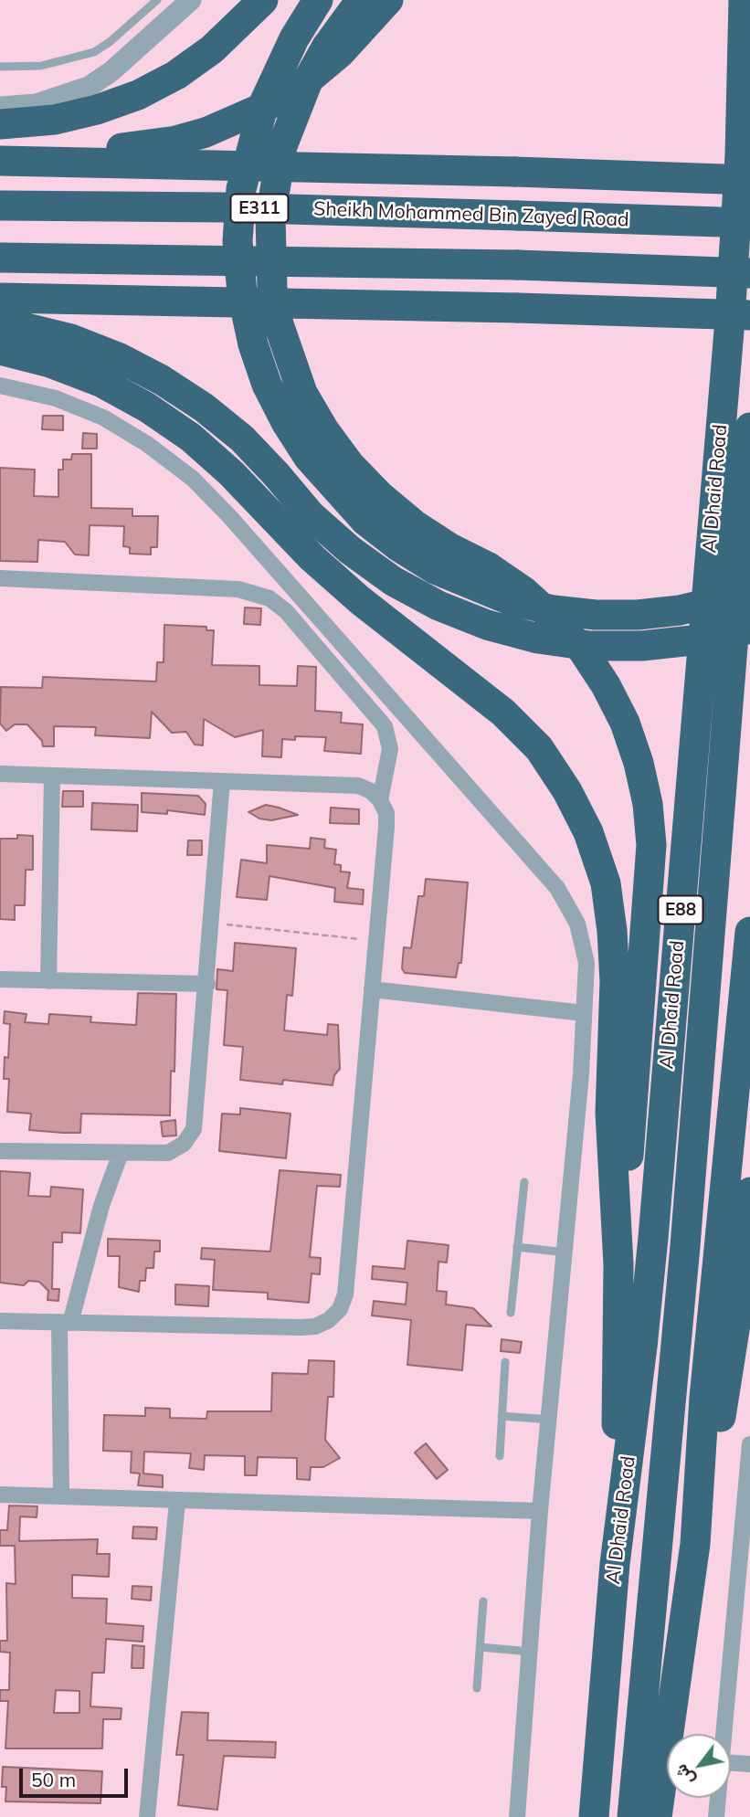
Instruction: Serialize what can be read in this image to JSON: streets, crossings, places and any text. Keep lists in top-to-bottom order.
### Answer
{
  "streets": {
    "highway": [
      "E311",
      "Sheikh Mohammed Bin Zayed Road",
      "Al Dhaid Road",
      "E88"
    ]
  },
  "scale_bar": "50 m",
  "north": "bottom left"
}
